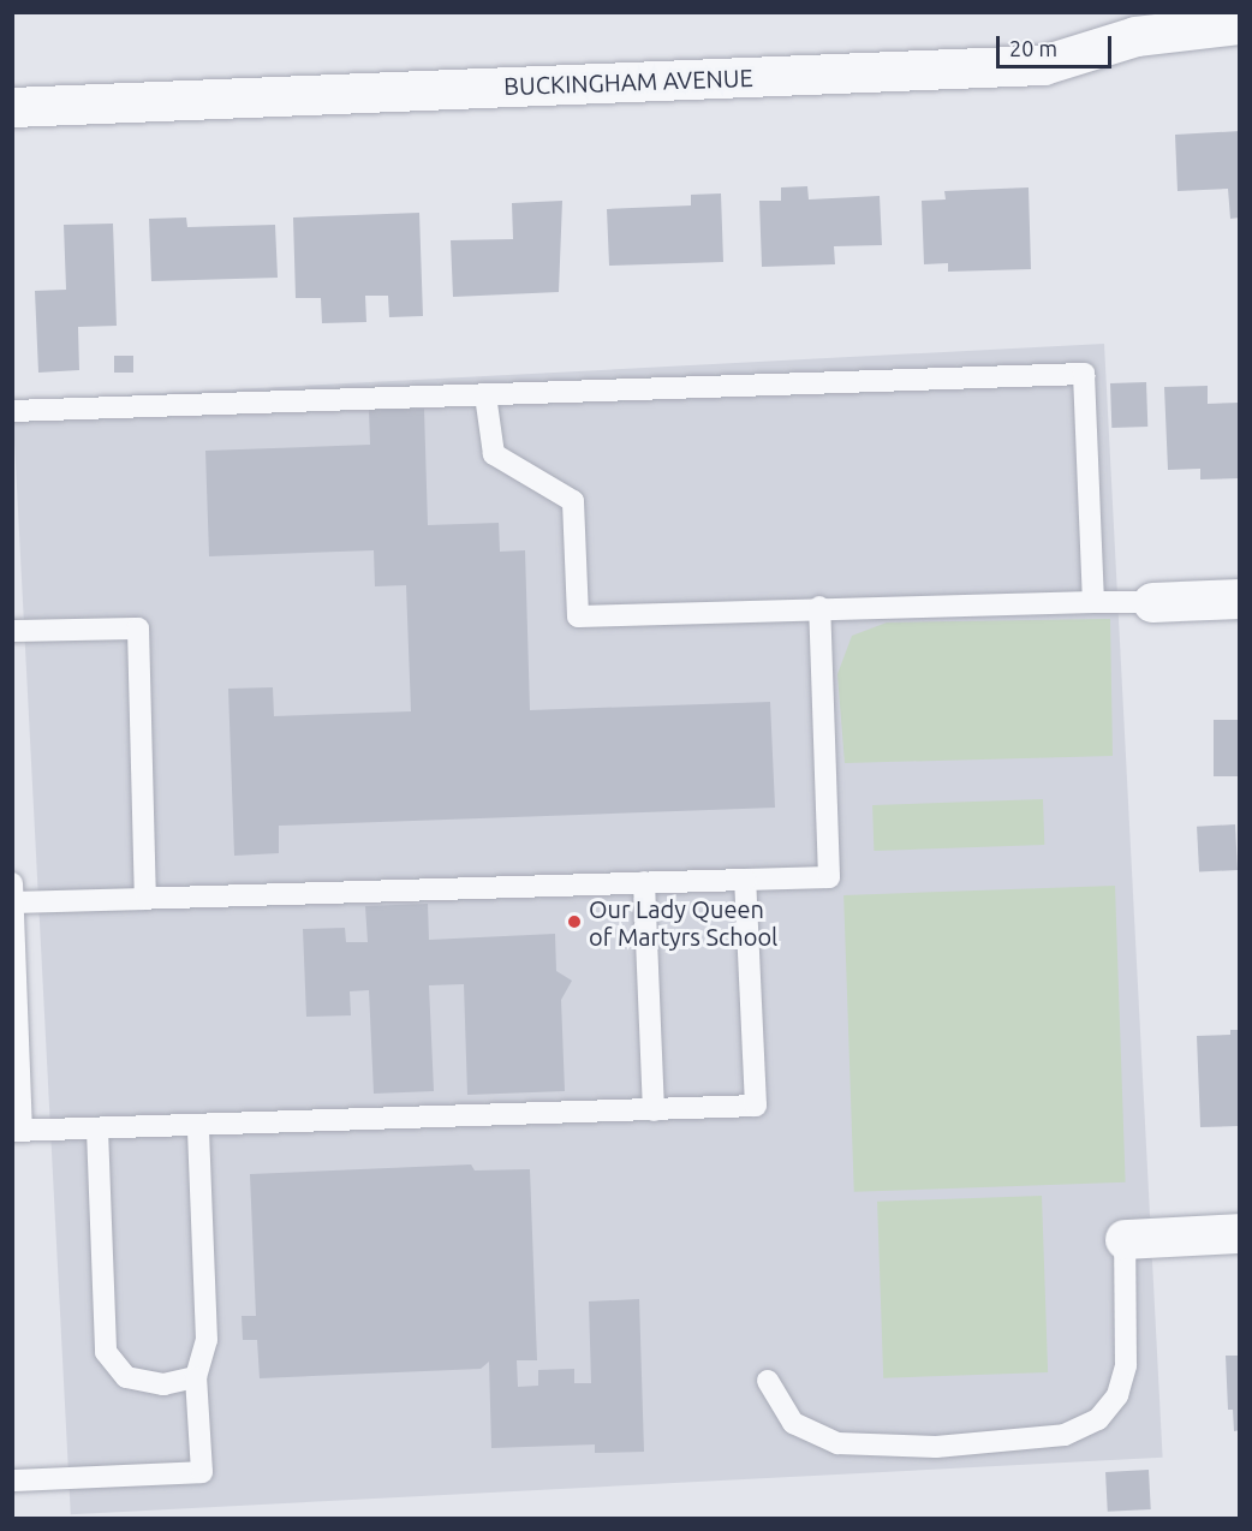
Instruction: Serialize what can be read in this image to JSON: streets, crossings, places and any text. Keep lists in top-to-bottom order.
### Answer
{
  "streets": {
    "street": ["BUCKINGHAM AVENUE"]
  },
  "places": ["Our Lady Queen of Martyrs School"],
  "scale_bar": "20 m"
}
